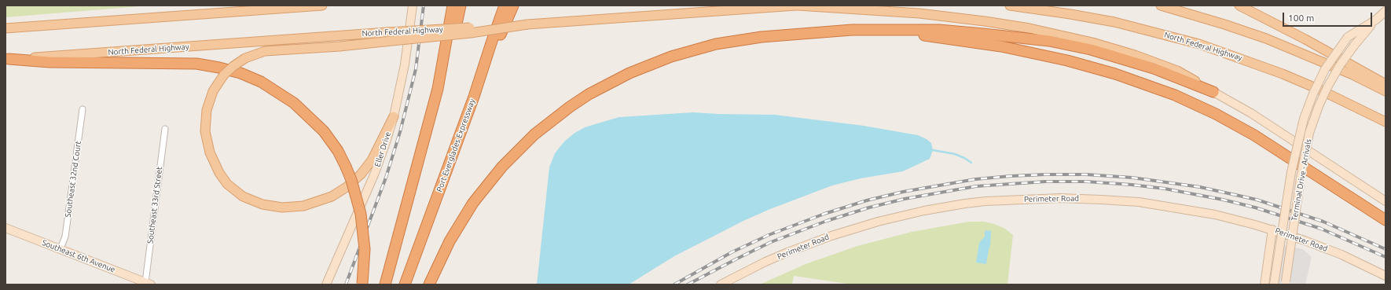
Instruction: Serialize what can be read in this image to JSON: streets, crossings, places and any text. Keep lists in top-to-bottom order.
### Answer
{
  "streets": {
    "highway": ["Port Everglades Expressway"],
    "main road": ["North Federal Highway"],
    "street": [
      "Eller Drive",
      "Southeast 32nd Court",
      "Terminal Drive - Arrivals",
      "Perimeter Road",
      "Southeast 33rd Street",
      "Southeast 6th Avenue"
    ]
  },
  "crossings": [
    ["Southeast 32nd Court", "Southeast 6th Avenue"],
    ["Southeast 33rd Street", "Southeast 6th Avenue"]
  ],
  "scale_bar": "100 m"
}
